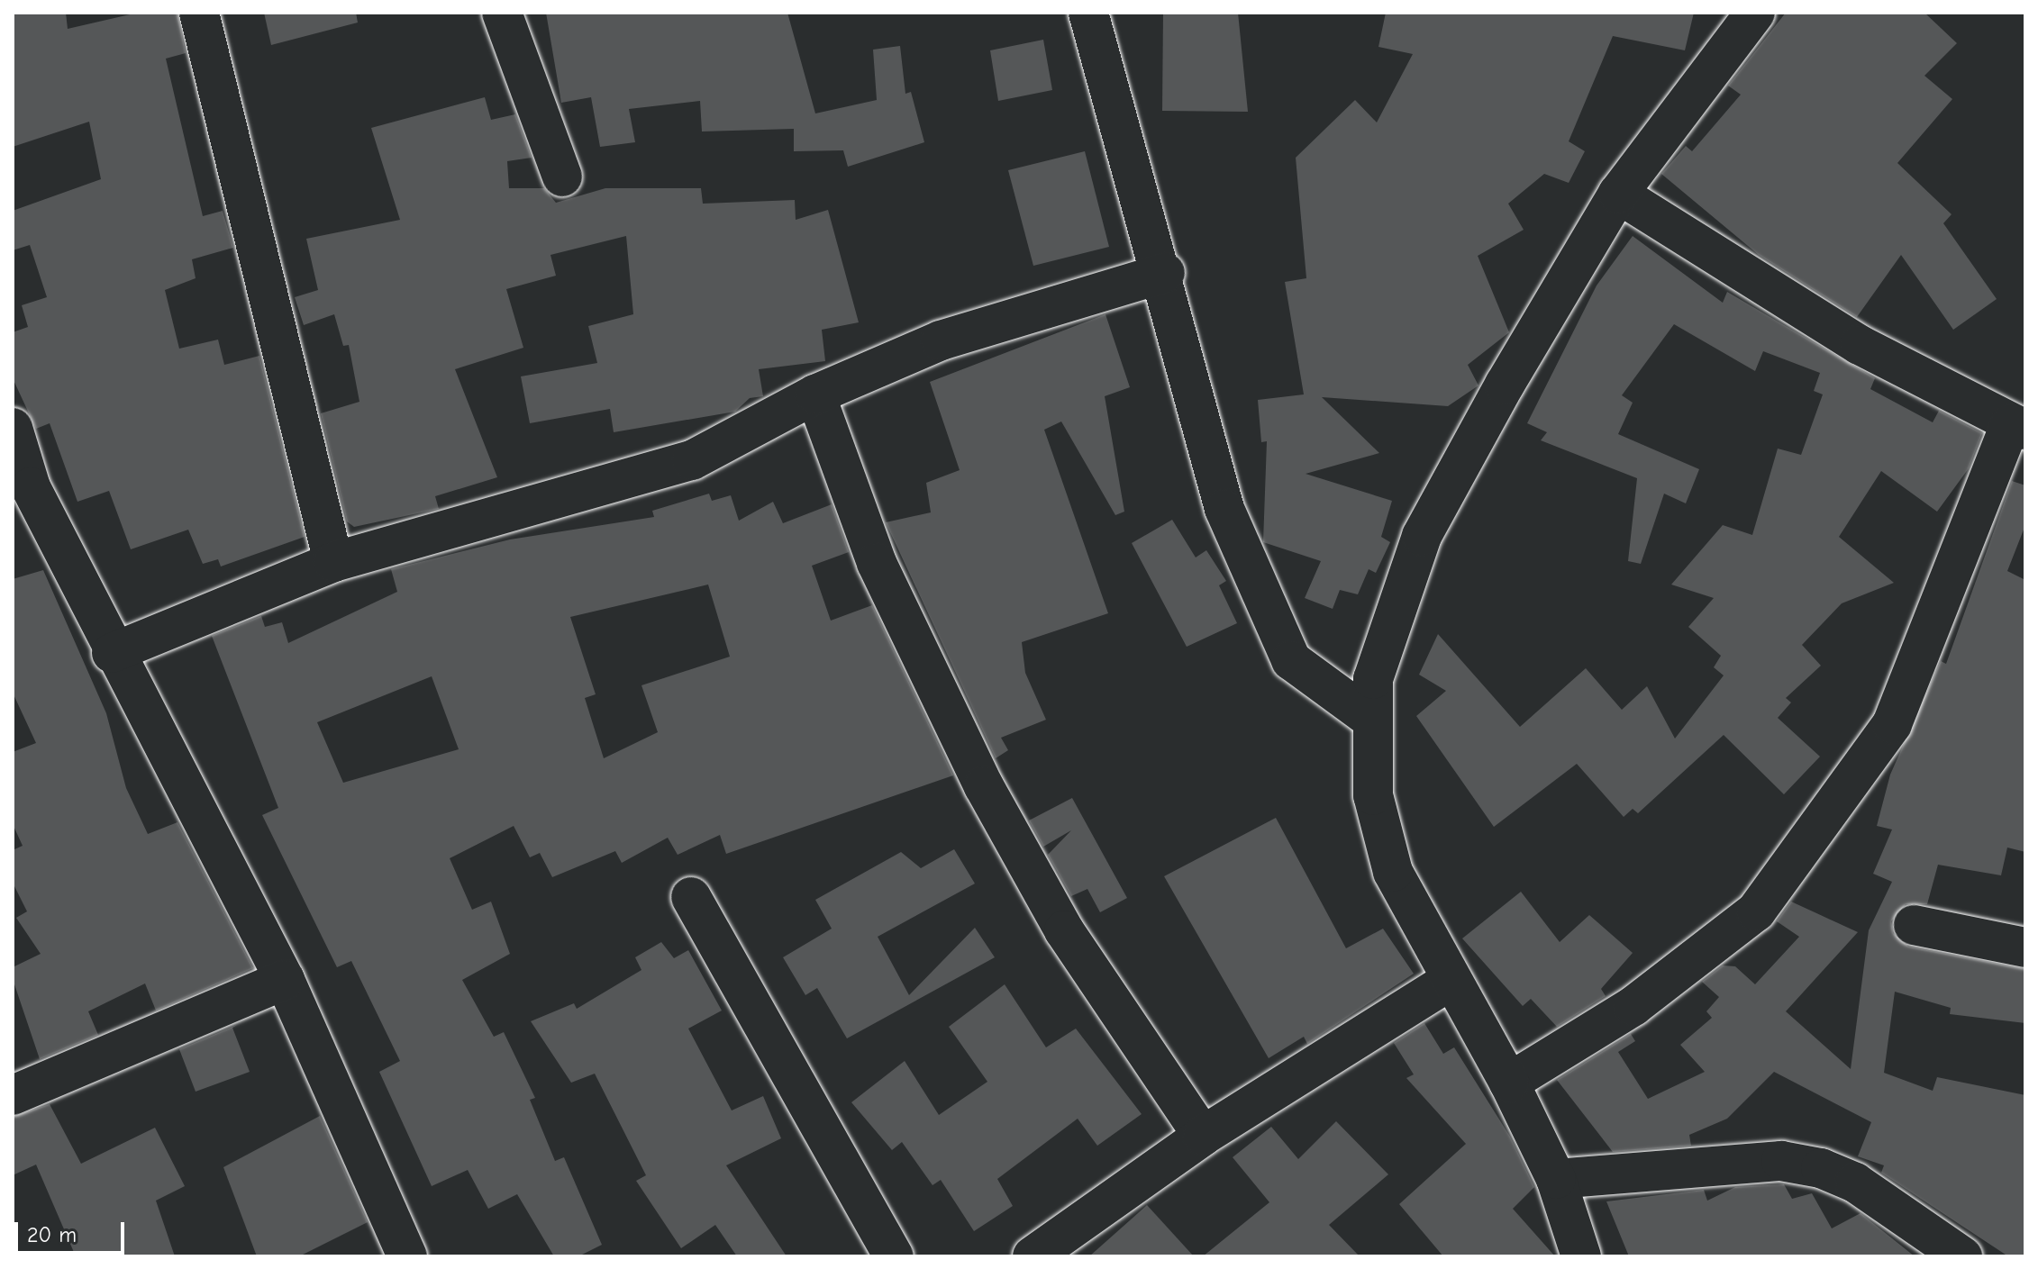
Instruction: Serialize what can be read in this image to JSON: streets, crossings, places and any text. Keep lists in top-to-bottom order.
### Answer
{
  "scale_bar": "20 m"
}
